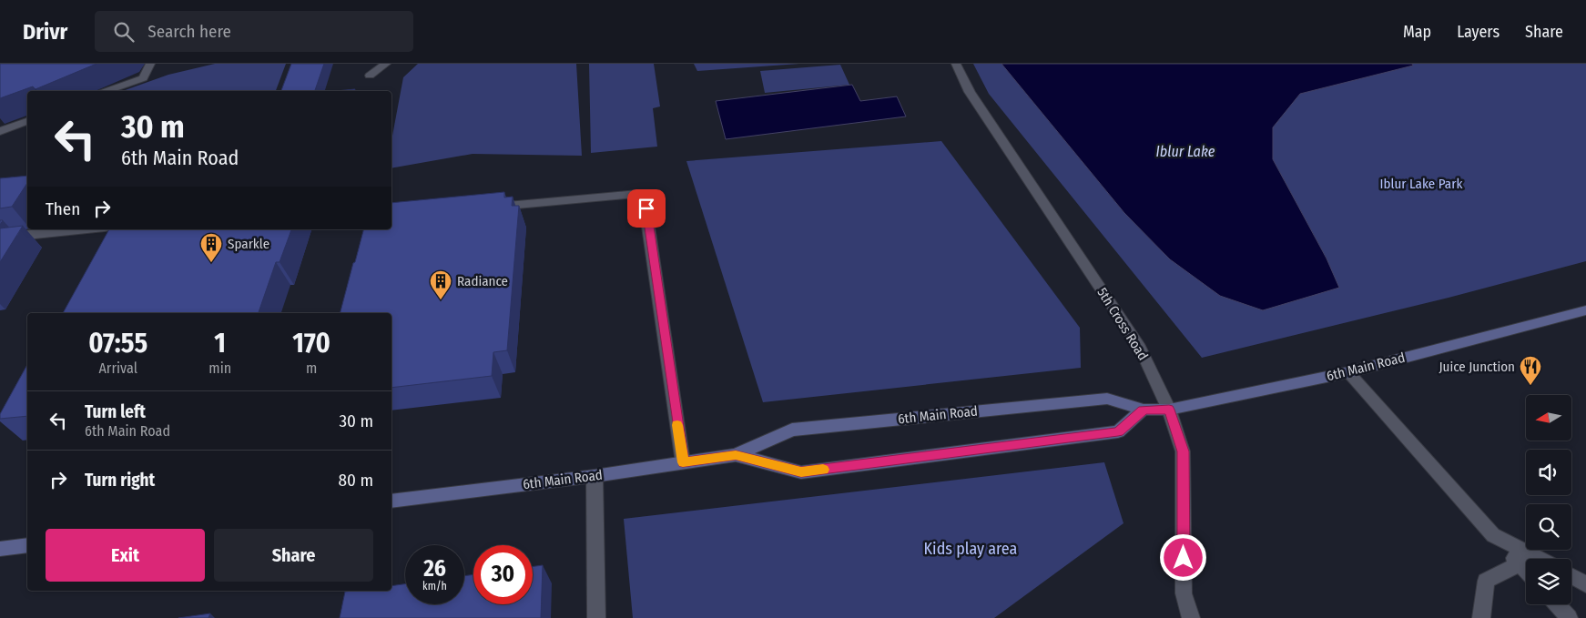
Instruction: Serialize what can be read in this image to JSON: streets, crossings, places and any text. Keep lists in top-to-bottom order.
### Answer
{
  "streets": {
    "street": ["5th Cross Road", "6th Main Road"]
  },
  "crossings": [
    ["5th Cross Road", "6th Main Road"]
  ],
  "water": ["Iblur Lake"],
  "parks": ["Iblur Lake Park", "Kids play area"],
  "places": {
    "building": ["Sparkle", "Radiance"],
    "restaurant": ["Juice Junction"]
  },
  "north": "left",
  "page": {
    "header": "Drivr",
    "search": "Search here",
    "nav": ["Map", "Layers", "Share"],
    "turn": ["30 m", "6th Main Road"],
    "then": "Then",
    "eta": [
      "07:55",
      "Arrival",
      "1",
      "min",
      "170",
      "m"
    ],
    "list": [
      {
        "name": "Turn left",
        "note": "6th Main Road",
        "value": "30 m"
      },
      {
        "name": "Turn right",
        "value": "80 m"
      }
    ],
    "buttons": ["Exit", "Share"],
    "speed": "26 km/h",
    "limit": "30"
  }
}
